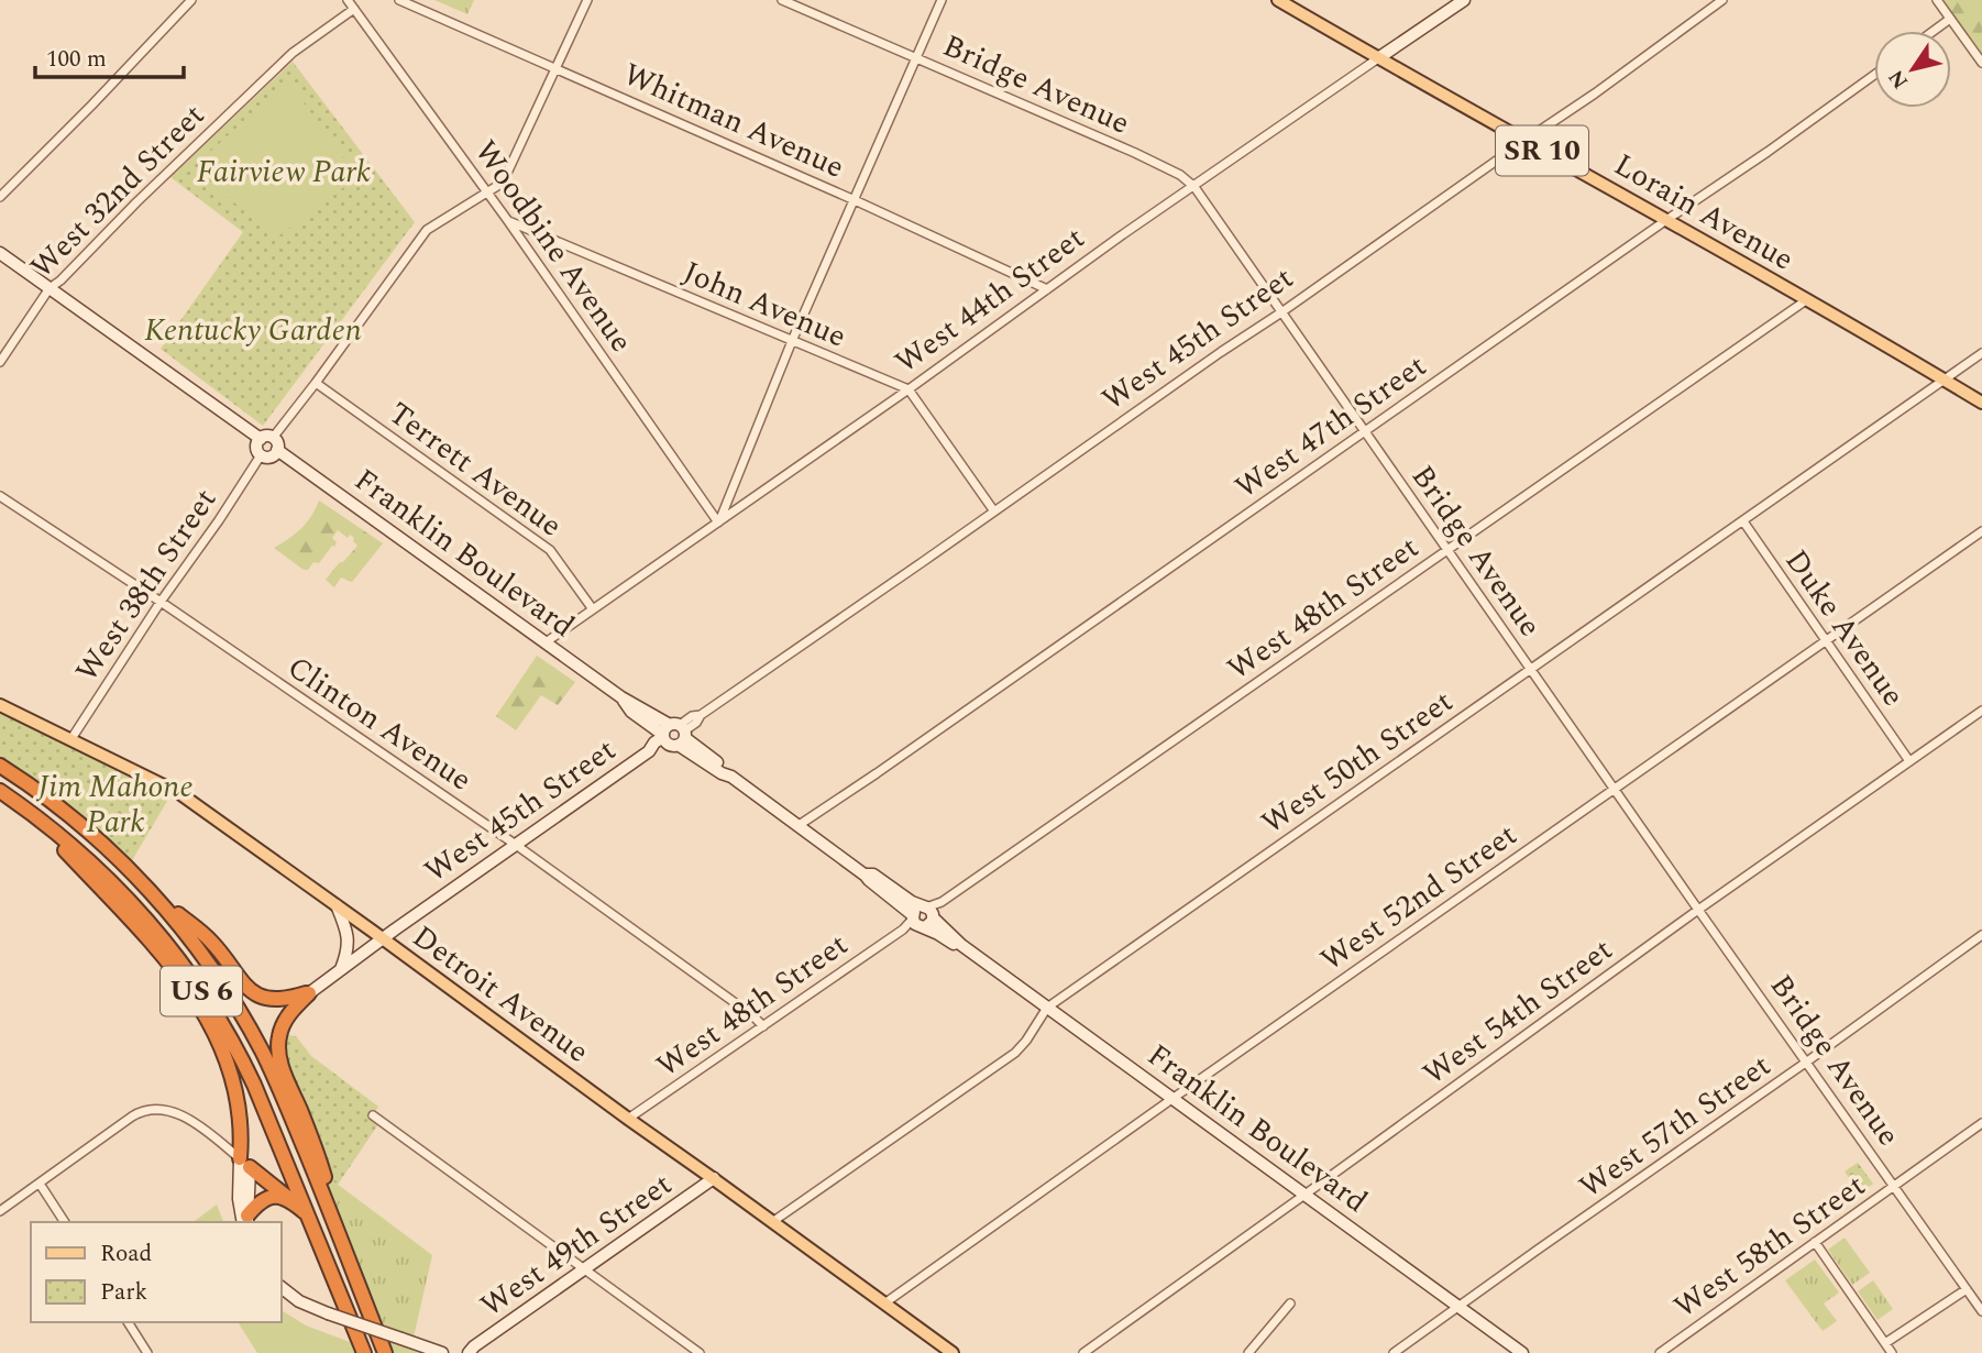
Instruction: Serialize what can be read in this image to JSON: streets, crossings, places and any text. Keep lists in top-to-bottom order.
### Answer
{
  "streets": {
    "highway": ["US 6"],
    "main road": ["SR 10", "Lorain Avenue", "Detroit Avenue"],
    "street": [
      "Bridge Avenue",
      "Whitman Avenue",
      "West 32nd Street",
      "Woodbine Avenue",
      "West 44th Street",
      "John Avenue",
      "West 45th Street",
      "West 47th Street",
      "Terrett Avenue",
      "Franklin Boulevard",
      "West 38th Street",
      "West 48th Street",
      "Duke Avenue",
      "Clinton Avenue",
      "West 50th Street",
      "West 52nd Street",
      "West 54th Street",
      "West 57th Street",
      "West 49th Street",
      "West 58th Street"
    ]
  },
  "crossings": [
    ["Bridge Avenue", "West 44th Street"],
    ["Bridge Avenue", "West 45th Street"],
    ["Bridge Avenue", "West 47th Street"],
    ["Bridge Avenue", "West 48th Street"],
    ["Bridge Avenue", "West 50th Street"],
    ["Bridge Avenue", "West 52nd Street"],
    ["Bridge Avenue", "West 54th Street"],
    ["Bridge Avenue", "West 57th Street"],
    ["Bridge Avenue", "West 58th Street"],
    ["Whitman Avenue", "West 44th Street"],
    ["West 32nd Street", "Woodbine Avenue"],
    ["Lorain Avenue", "West 44th Street"],
    ["Lorain Avenue", "West 45th Street"],
    ["Lorain Avenue", "West 47th Street"],
    ["Lorain Avenue", "West 48th Street"],
    ["Lorain Avenue", "West 50th Street"],
    ["Woodbine Avenue", "West 44th Street"],
    ["Woodbine Avenue", "John Avenue"],
    ["West 44th Street", "John Avenue"],
    ["West 44th Street", "Terrett Avenue"],
    ["West 44th Street", "Franklin Boulevard"],
    ["West 45th Street", "Franklin Boulevard"],
    ["West 45th Street", "Clinton Avenue"],
    ["West 45th Street", "Detroit Avenue"],
    ["West 47th Street", "Franklin Boulevard"],
    ["Franklin Boulevard", "West 38th Street"],
    ["Franklin Boulevard", "West 48th Street"],
    ["Franklin Boulevard", "West 50th Street"],
    ["Franklin Boulevard", "West 52nd Street"],
    ["Franklin Boulevard", "West 54th Street"],
    ["Franklin Boulevard", "West 57th Street"],
    ["West 38th Street", "Clinton Avenue"],
    ["West 38th Street", "Detroit Avenue"],
    ["West 48th Street", "Clinton Avenue"],
    ["West 48th Street", "Detroit Avenue"],
    ["Duke Avenue", "West 50th Street"],
    ["Duke Avenue", "West 52nd Street"],
    ["Duke Avenue", "West 54th Street"],
    ["West 50th Street", "Detroit Avenue"],
    ["West 52nd Street", "Detroit Avenue"],
    ["Detroit Avenue", "West 49th Street"]
  ],
  "parks": ["Fairview Park", "Kentucky Garden", "Jim Mahone Park"],
  "legend": ["Road", "Park"],
  "scale_bar": "100 m",
  "north": "bottom left"
}
